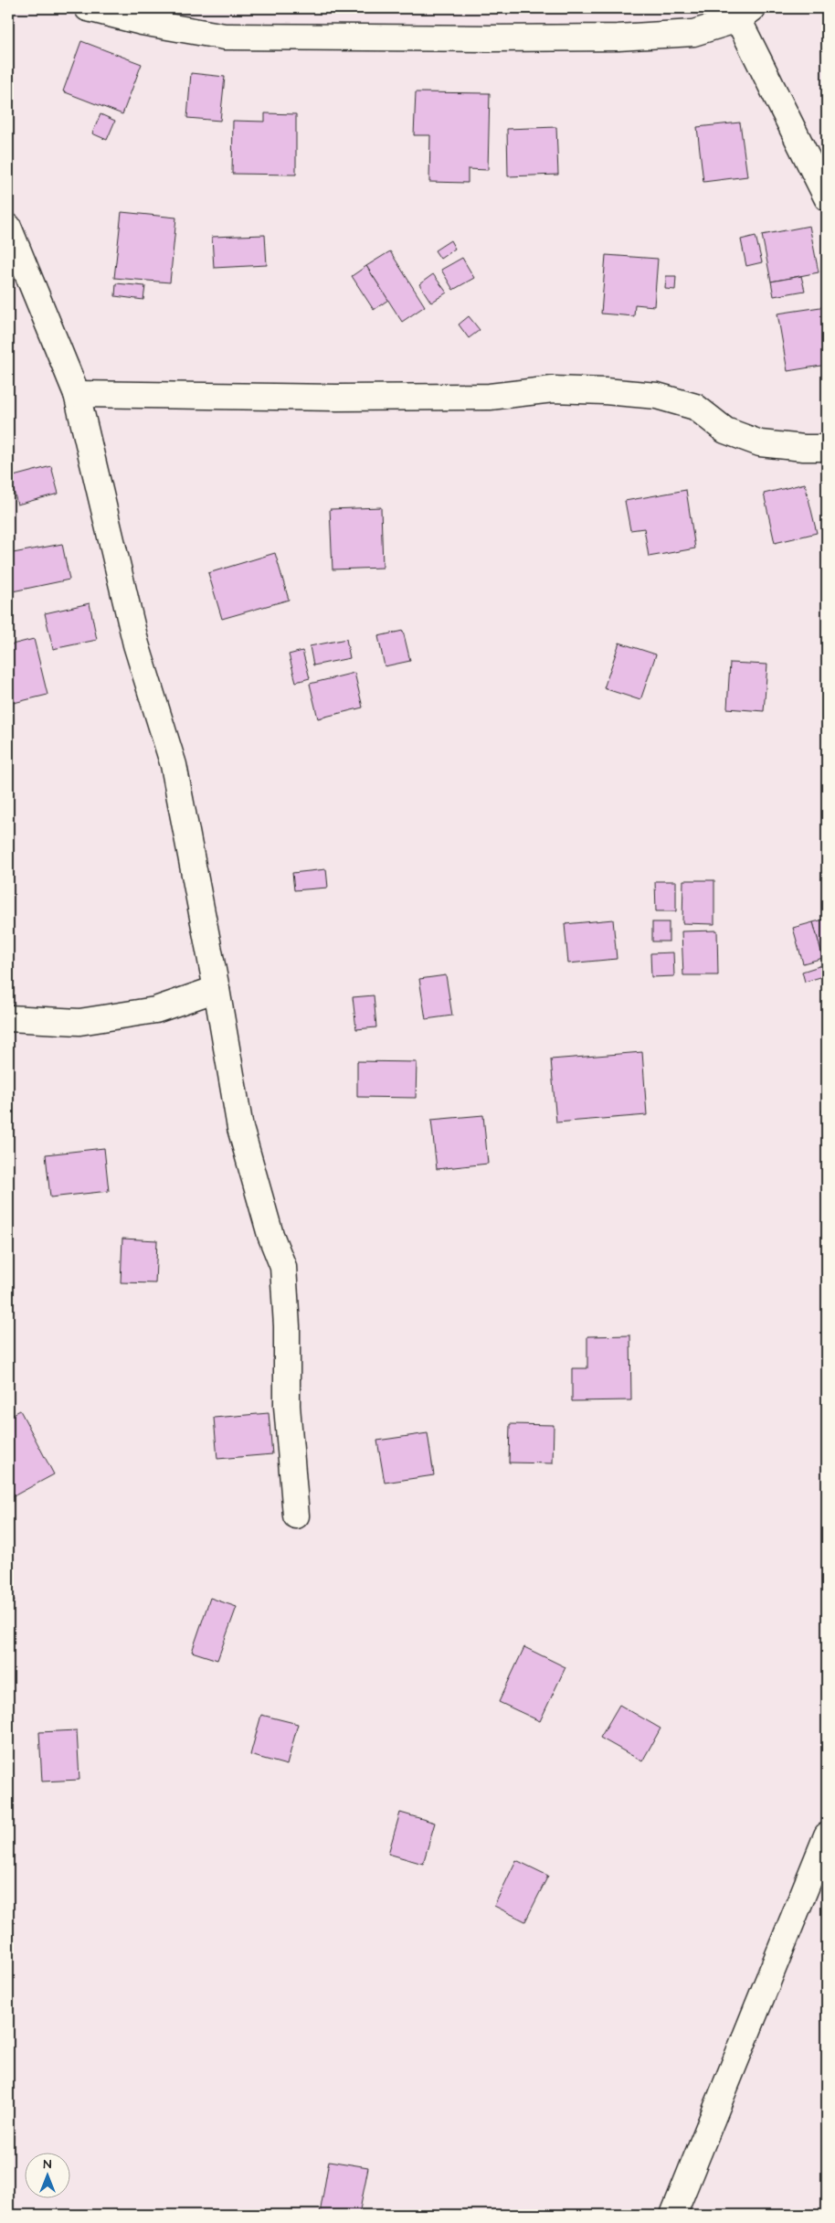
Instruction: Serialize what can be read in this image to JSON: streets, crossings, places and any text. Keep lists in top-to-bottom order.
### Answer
{
  "north": "top"
}
